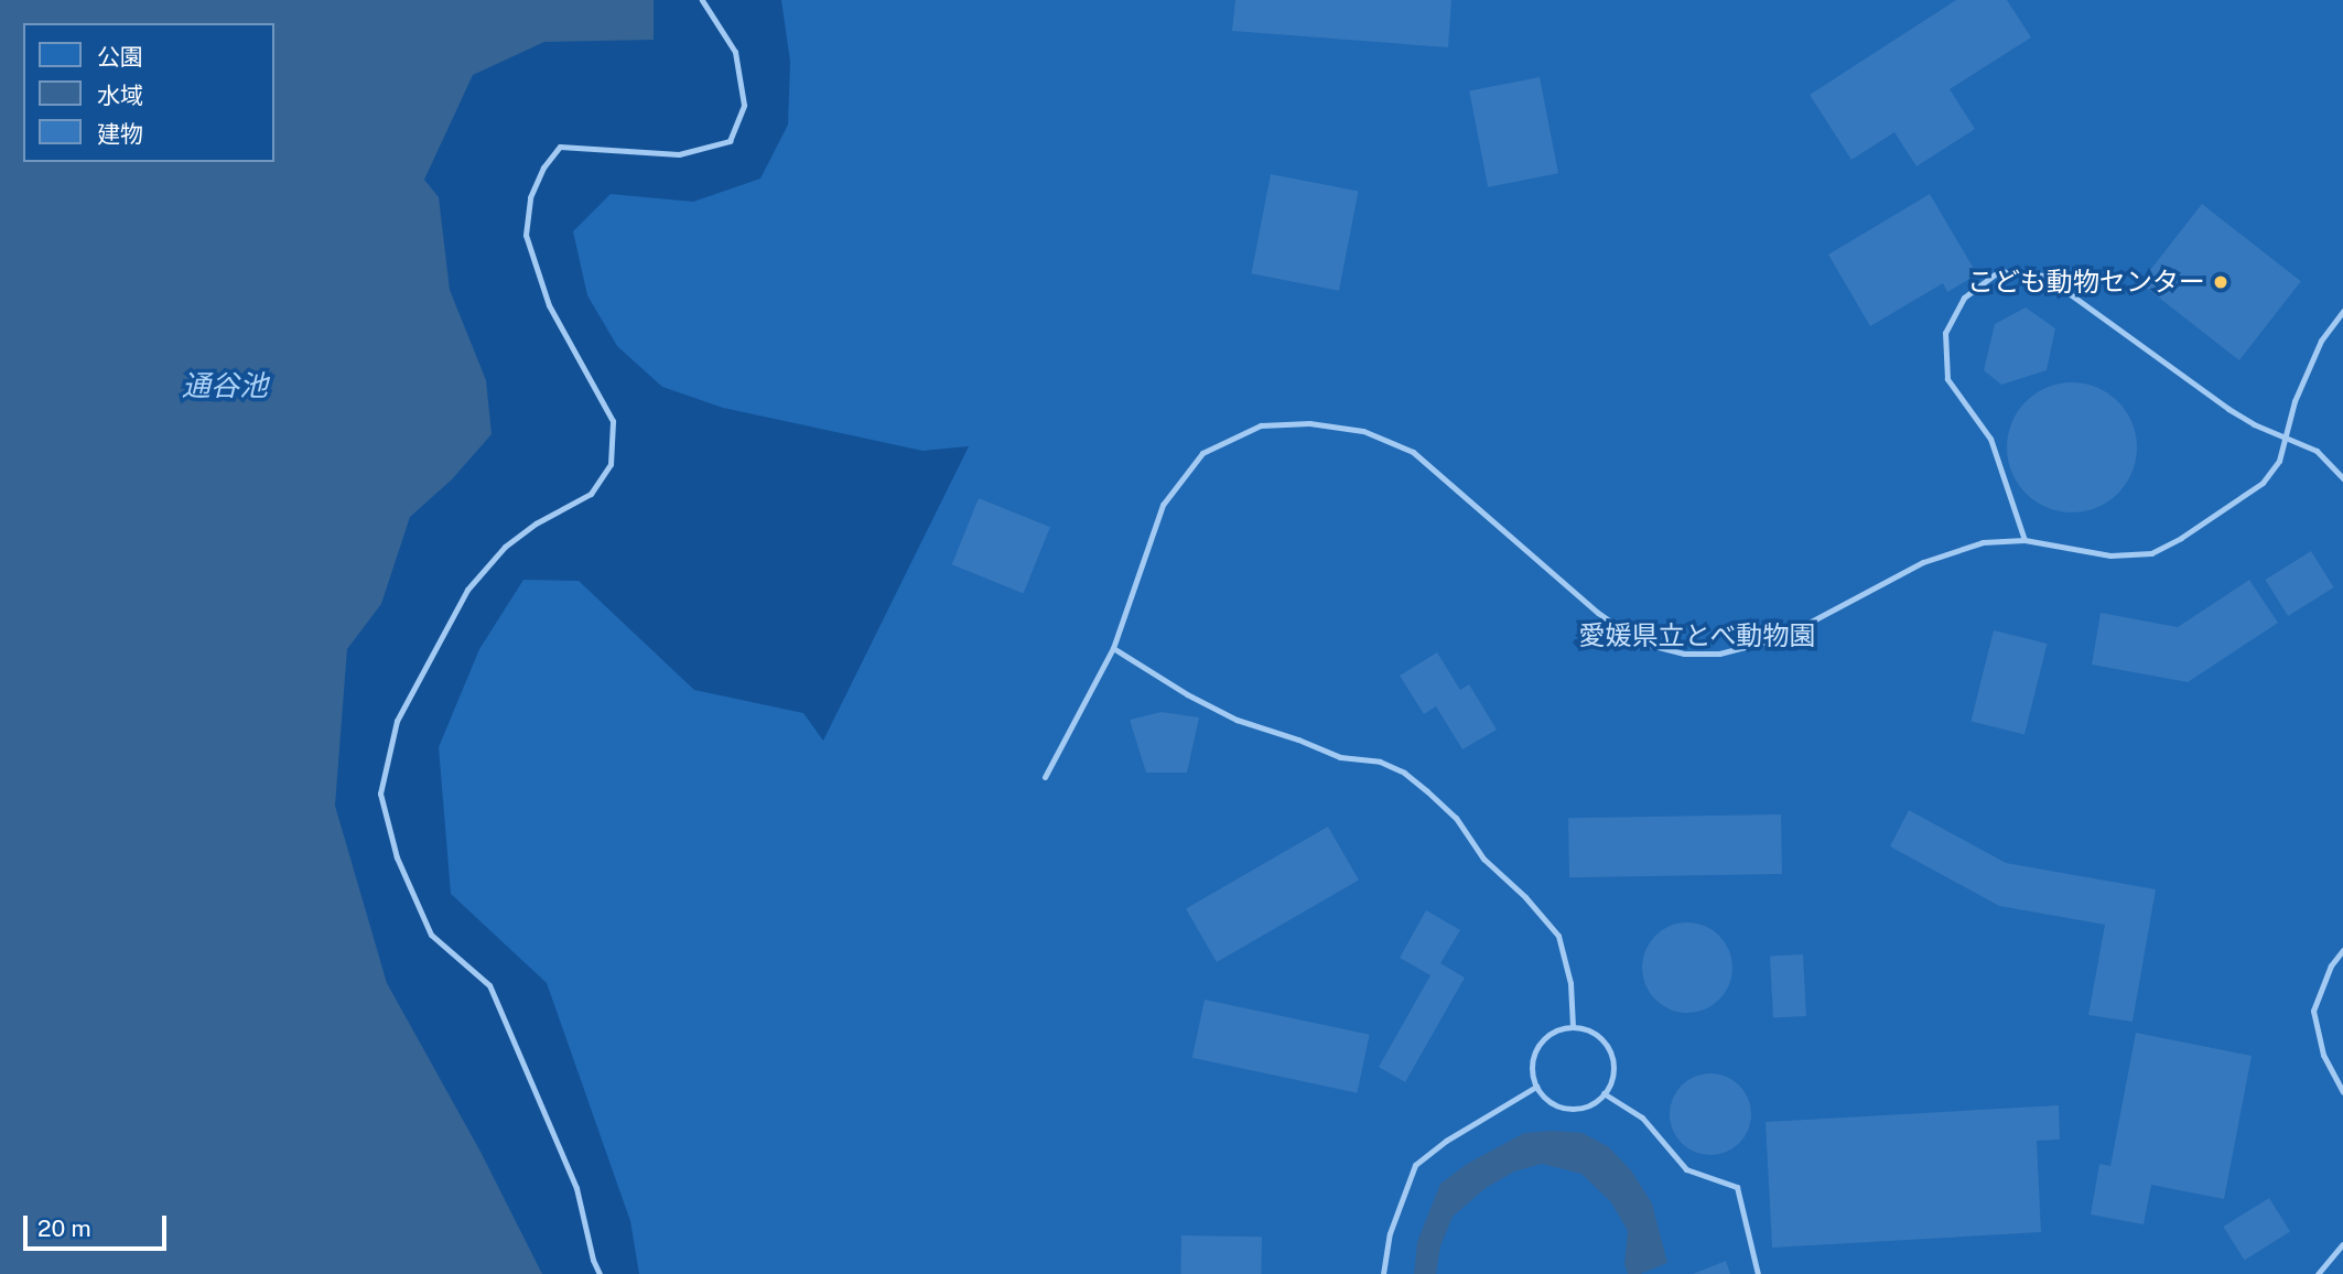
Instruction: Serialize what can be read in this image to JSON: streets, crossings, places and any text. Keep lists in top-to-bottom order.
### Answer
{
  "water": ["通谷池"],
  "parks": ["愛媛県立とべ動物園"],
  "places": ["こども動物センター"],
  "legend": ["公園", "水域", "建物"],
  "scale_bar": "20 m"
}
